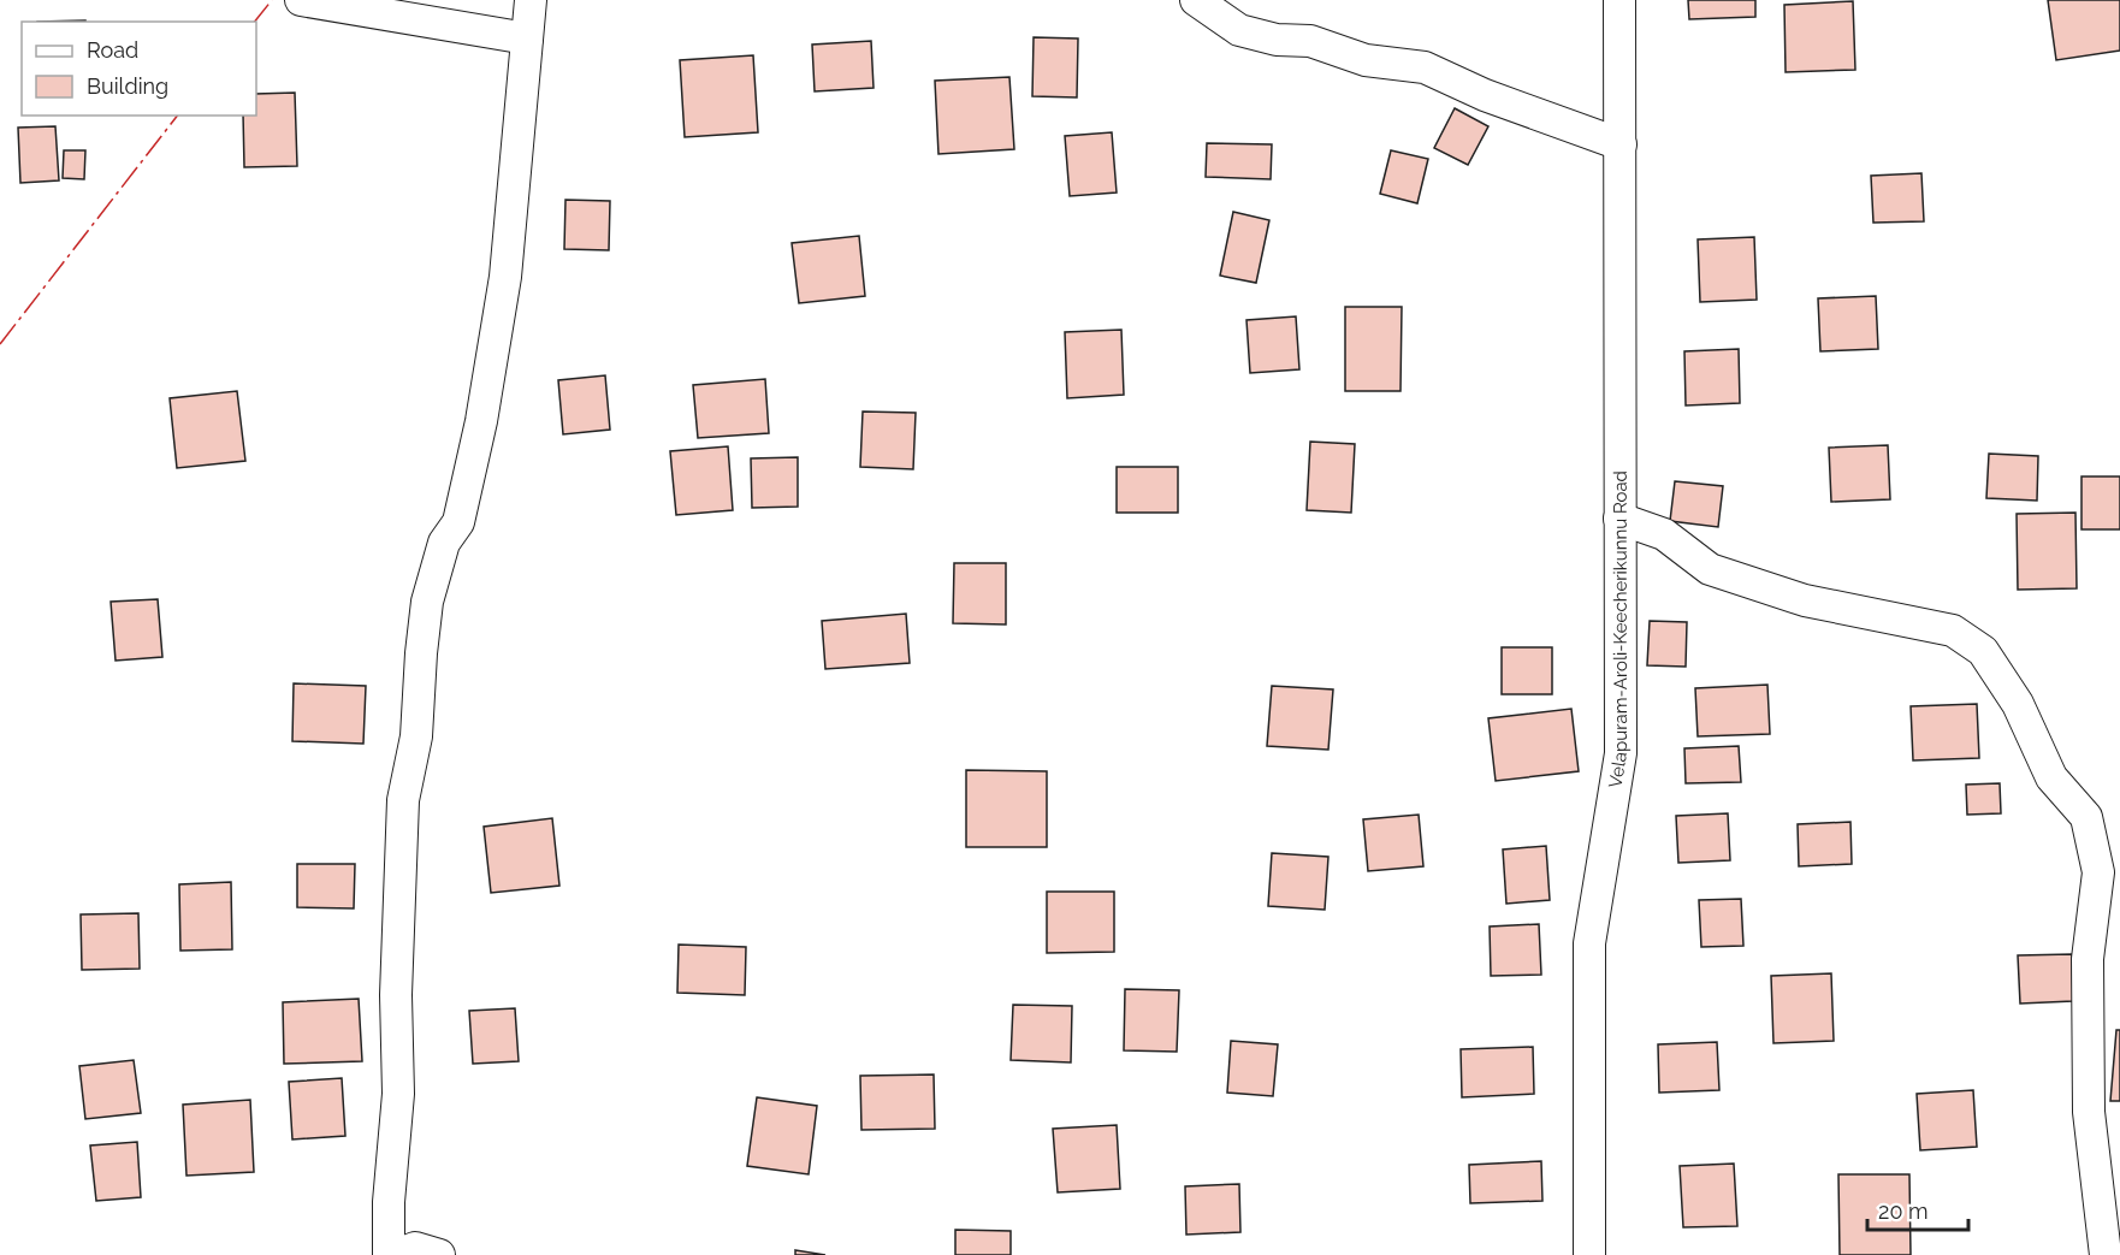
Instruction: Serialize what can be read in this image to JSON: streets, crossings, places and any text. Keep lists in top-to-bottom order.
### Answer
{
  "streets": {
    "street": ["Velapuram-Aroli-Keecherikunnu Road"]
  },
  "legend": ["Road", "Building"],
  "scale_bar": "20 m"
}
